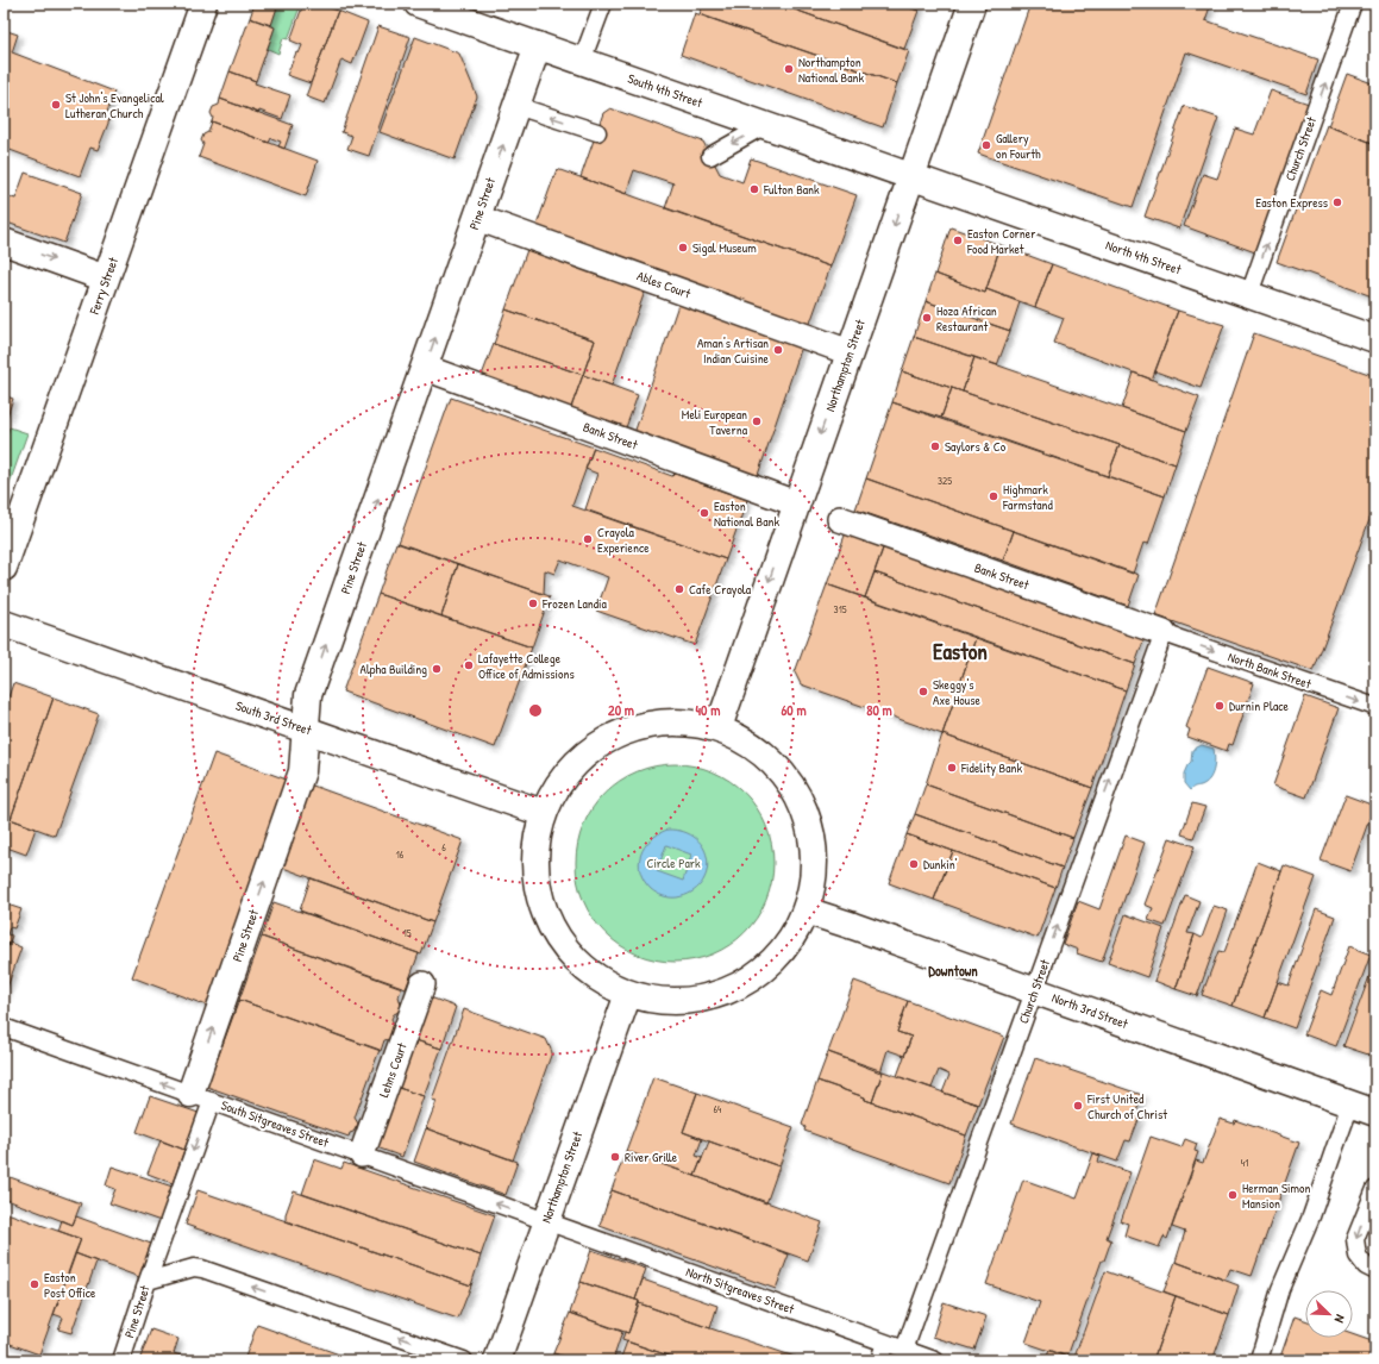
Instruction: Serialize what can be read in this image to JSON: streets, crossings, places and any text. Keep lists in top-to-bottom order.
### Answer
{
  "streets": {
    "main road": [
      "South 4th Street",
      "Pine Street",
      "North 4th Street",
      "Ferry Street",
      "Northampton Street",
      "South 3rd Street",
      "North 3rd Street"
    ],
    "street": ["Ables Court", "Bank Street", "Lehns Court"],
    "lane": [
      "Church Street",
      "North Bank Street",
      "South Sitgreaves Street",
      "North Sitgreaves Street"
    ]
  },
  "crossings": [
    ["South 4th Street", "Pine Street"],
    ["South 4th Street", "North 4th Street"],
    ["South 4th Street", "Northampton Street"],
    ["Church Street", "North 4th Street"],
    ["Church Street", "Bank Street"],
    ["Church Street", "North Bank Street"],
    ["Church Street", "North 3rd Street"],
    ["Church Street", "North Sitgreaves Street"],
    ["Pine Street", "Ables Court"],
    ["Pine Street", "Bank Street"],
    ["Pine Street", "South 3rd Street"],
    ["Pine Street", "South Sitgreaves Street"],
    ["North 4th Street", "Northampton Street"],
    ["Ables Court", "Northampton Street"],
    ["Northampton Street", "Bank Street"],
    ["Northampton Street", "South Sitgreaves Street"],
    ["Northampton Street", "North Sitgreaves Street"],
    ["Bank Street", "North Bank Street"],
    ["Lehns Court", "South Sitgreaves Street"],
    ["South Sitgreaves Street", "North Sitgreaves Street"]
  ],
  "one_way": [
    "Church Street",
    "Northampton Street",
    "North Bank Street",
    "South Sitgreaves Street"
  ],
  "districts": ["Easton", "Downtown"],
  "parks": ["Circle Park"],
  "places": [
    "Northampton National Bank",
    "St John's Evangelical Lutheran Church",
    "Gallery on Fourth",
    "Fulton Bank",
    "Easton Express",
    "Easton Corner Food Market",
    "Sigal Museum",
    "Hoza African Restaurant",
    "Aman's Artisan Indian Cuisine",
    "Meli European Taverna",
    "Saylors & Co",
    "Highmark Farmstand",
    "Easton National Bank",
    "Crayola Experience",
    "Cafe Crayola",
    "Frozen Landia",
    "Lafayette College Office of Admissions",
    "Alpha Building",
    "Skeggy's Axe House",
    "Durnin Place",
    "Fidelity Bank",
    "Dunkin'",
    "First United Church of Christ",
    "River Grille",
    "Herman Simon Mansion",
    "Easton Post Office"
  ],
  "house_numbers": [
    "325",
    "315",
    "6",
    "16",
    "15",
    "64",
    "41"
  ],
  "north": "bottom right",
  "rings": [
    "20 m",
    "40 m",
    "60 m",
    "80 m"
  ]
}
